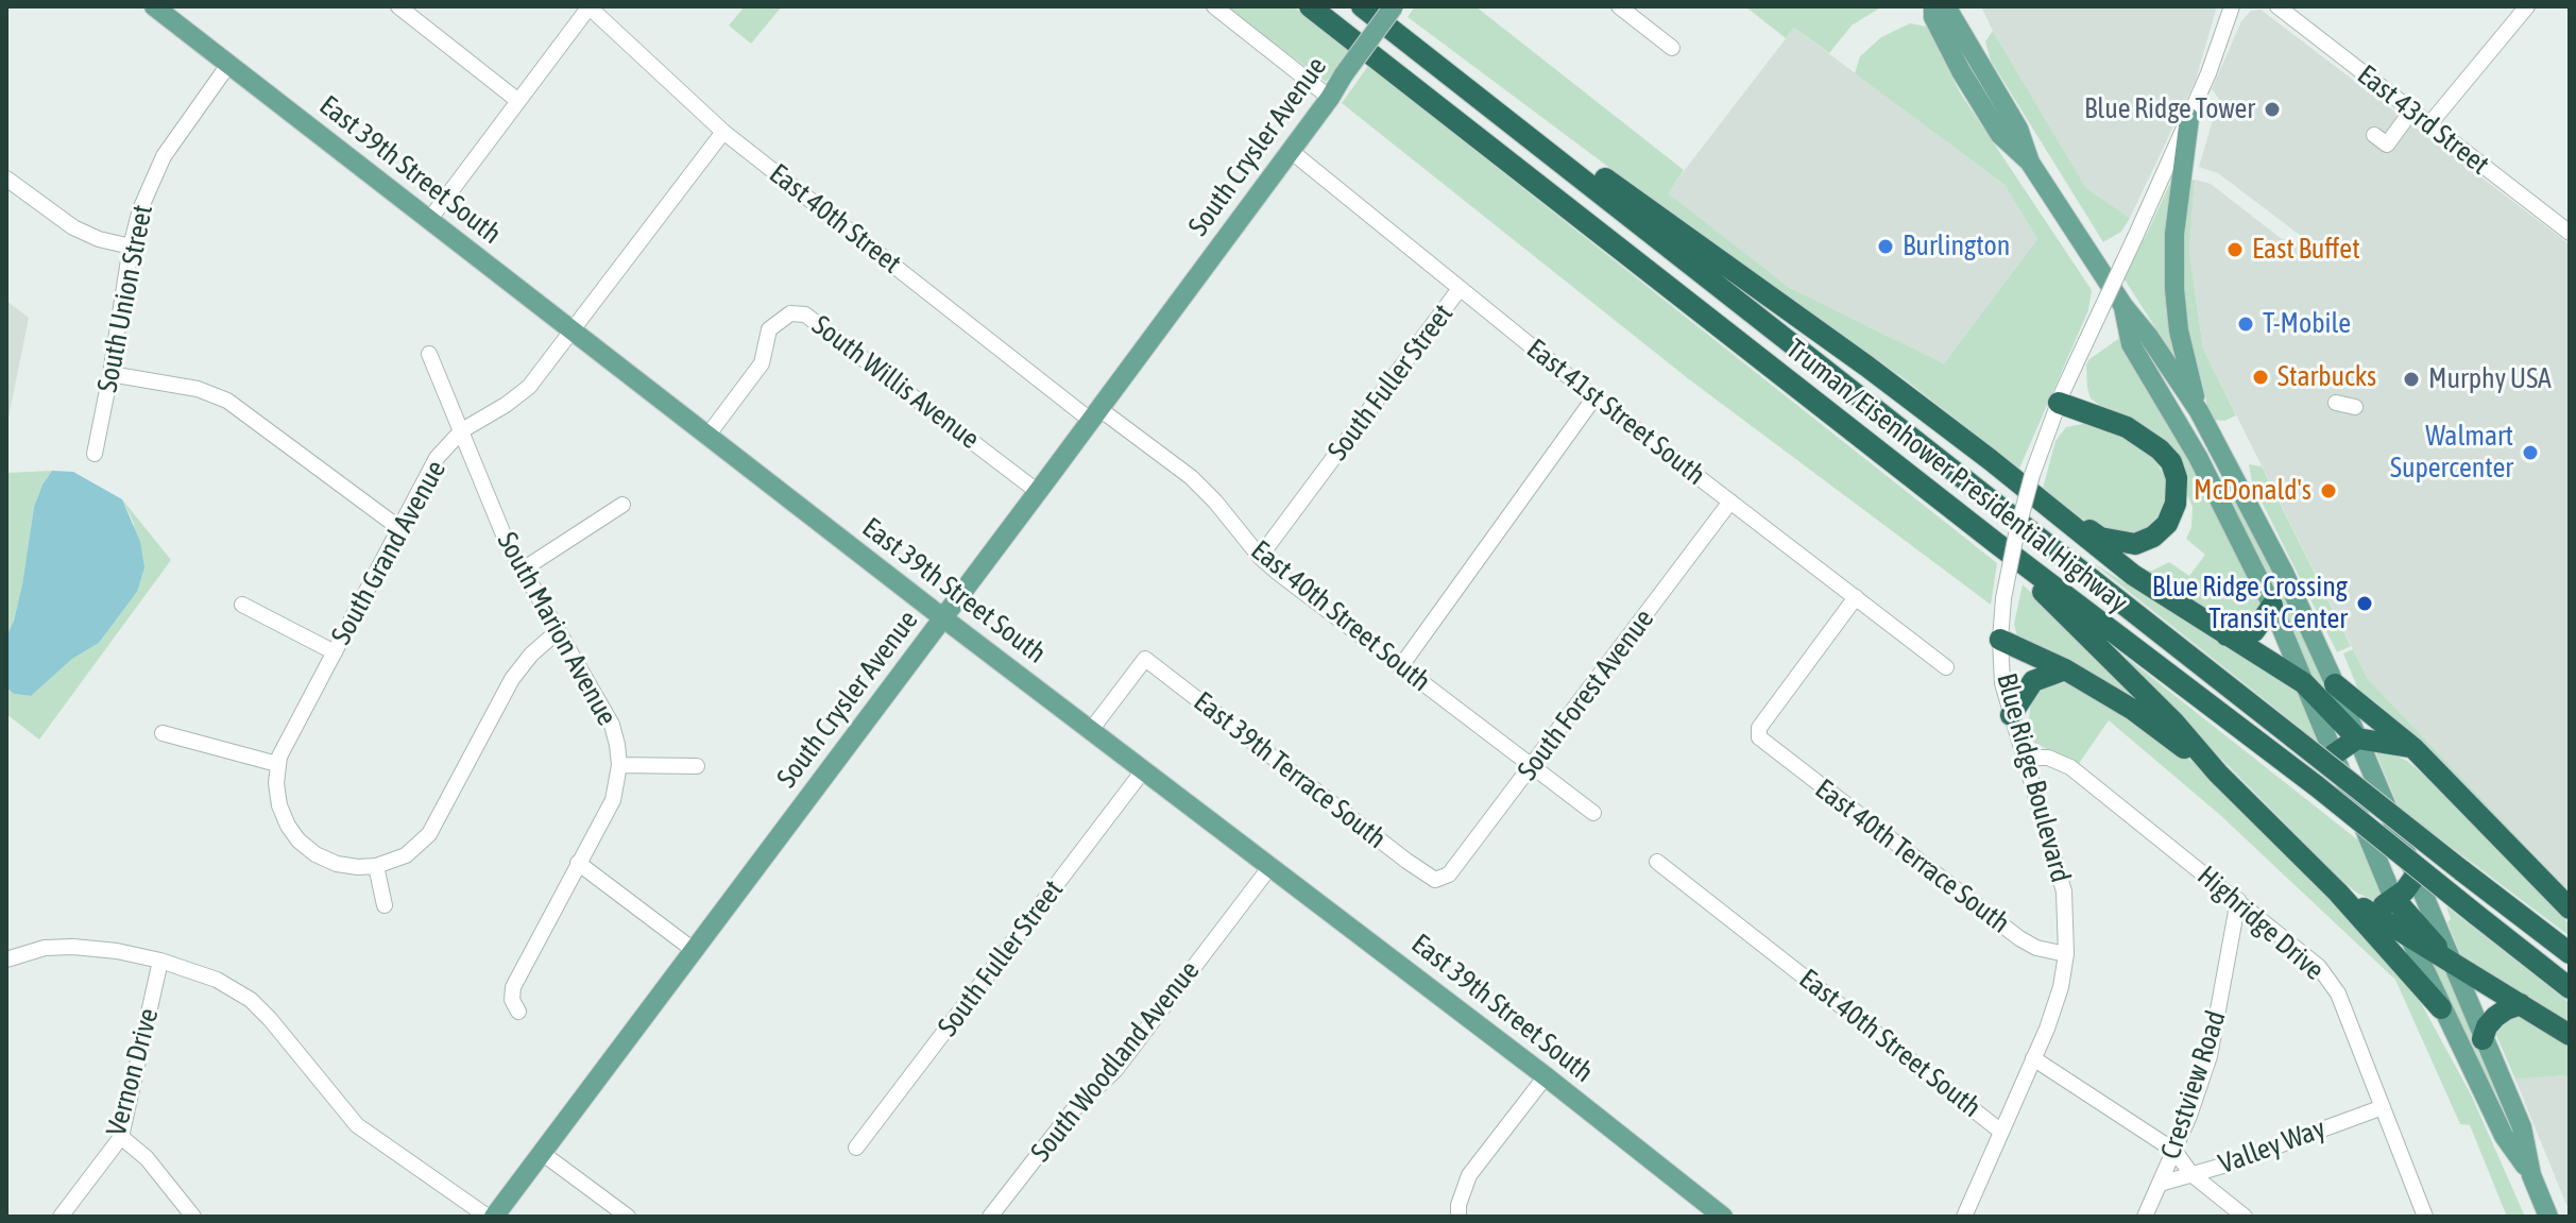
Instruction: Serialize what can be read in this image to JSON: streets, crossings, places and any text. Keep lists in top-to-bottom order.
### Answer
{
  "streets": {
    "highway": ["Truman/Eisenhower Presidential Highway"],
    "main road": ["South Crysler Avenue", "East 39th Street South"],
    "street": [
      "East 43rd Street",
      "East 40th Street",
      "South Union Street",
      "South Willis Avenue",
      "South Fuller Street",
      "East 41st Street South",
      "South Grand Avenue",
      "East 40th Street South",
      "South Marion Avenue",
      "South Forest Avenue",
      "East 39th Terrace South",
      "Blue Ridge Boulevard",
      "East 40th Terrace South",
      "Highridge Drive",
      "South Woodland Avenue",
      "Vernon Drive",
      "Crestview Road",
      "Valley Way"
    ]
  },
  "crossings": [
    ["South Crysler Avenue", "East 39th Street South"],
    ["South Crysler Avenue", "East 40th Street"],
    ["South Crysler Avenue", "South Willis Avenue"],
    ["South Crysler Avenue", "East 41st Street South"],
    ["South Crysler Avenue", "East 40th Street South"],
    ["East 39th Street South", "South Union Street"],
    ["East 39th Street South", "South Willis Avenue"],
    ["East 39th Street South", "South Fuller Street"],
    ["East 39th Street South", "South Grand Avenue"],
    ["East 39th Street South", "East 39th Terrace South"],
    ["East 39th Street South", "South Woodland Avenue"],
    ["East 40th Street", "South Grand Avenue"],
    ["East 40th Street", "East 40th Street South"],
    ["South Fuller Street", "East 41st Street South"],
    ["South Fuller Street", "East 40th Street South"],
    ["East 41st Street South", "South Forest Avenue"],
    ["East 41st Street South", "East 40th Terrace South"],
    ["South Grand Avenue", "South Marion Avenue"],
    ["East 40th Street South", "South Forest Avenue"],
    ["East 40th Street South", "Blue Ridge Boulevard"],
    ["South Forest Avenue", "East 39th Terrace South"],
    ["Blue Ridge Boulevard", "East 40th Terrace South"],
    ["Blue Ridge Boulevard", "Highridge Drive"],
    ["Highridge Drive", "Crestview Road"],
    ["Highridge Drive", "Valley Way"],
    ["Crestview Road", "Valley Way"]
  ],
  "places": [
    "Blue Ridge Tower",
    "Burlington",
    "East Buffet",
    "T-Mobile",
    "Starbucks",
    "Murphy USA",
    "Walmart Supercenter",
    "McDonald's",
    "Blue Ridge Crossing Transit Center"
  ]
}
